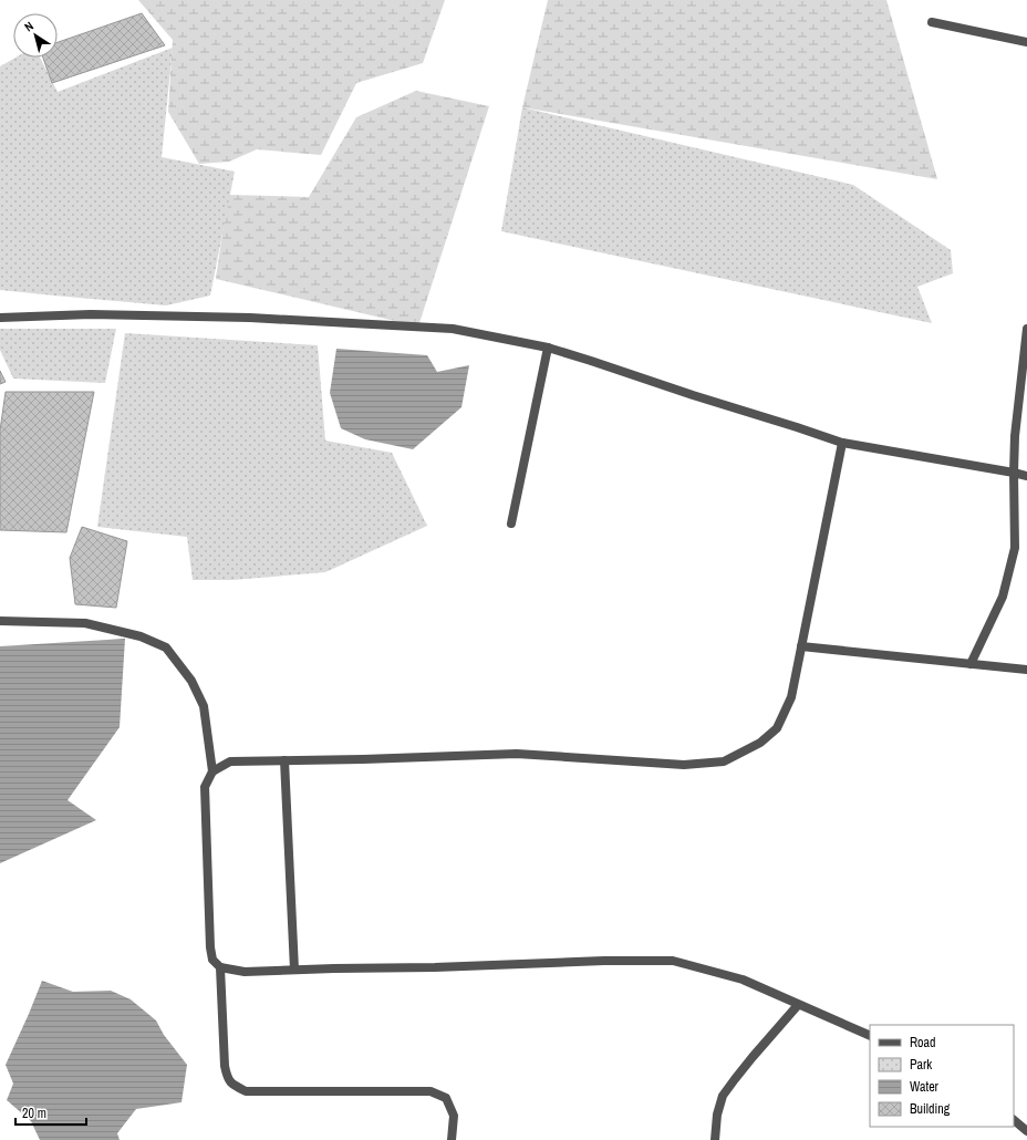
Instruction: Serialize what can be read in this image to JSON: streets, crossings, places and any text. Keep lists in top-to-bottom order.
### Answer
{
  "legend": [
    "Road",
    "Park",
    "Water",
    "Building"
  ],
  "scale_bar": "20 m",
  "north": "top left"
}
